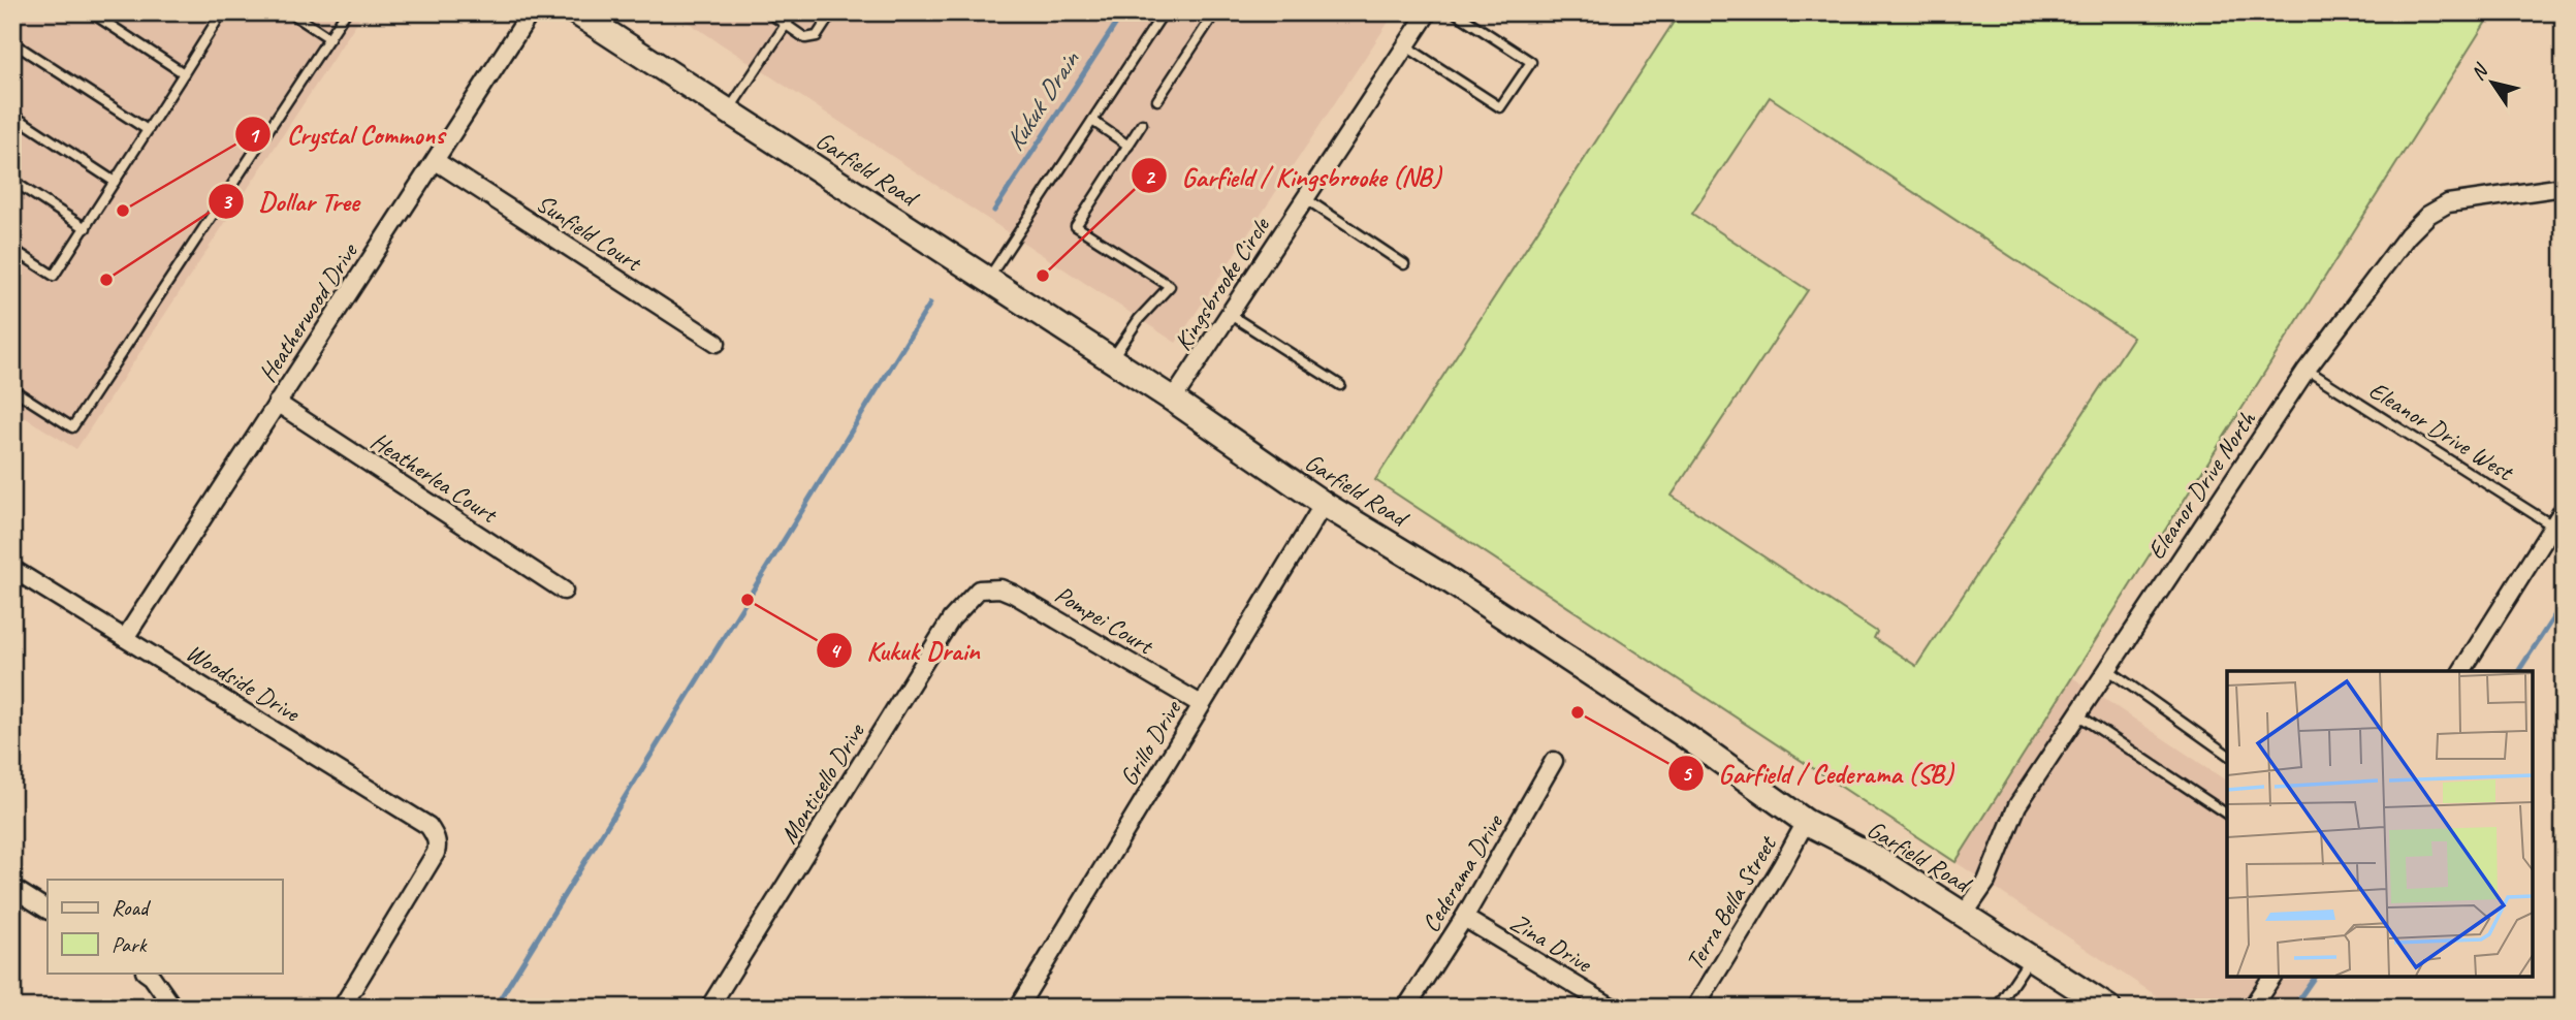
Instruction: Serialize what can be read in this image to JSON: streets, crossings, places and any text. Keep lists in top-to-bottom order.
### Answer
{
  "streets": {
    "main road": ["Garfield Road"],
    "street": [
      "Sunfield Court",
      "Kingsbrooke Circle",
      "Heatherwood Drive",
      "Heatherlea Court",
      "Eleanor Drive North",
      "Pompei Court",
      "Woodside Drive",
      "Grillo Drive",
      "Monticello Drive",
      "Cederama Drive",
      "Terra Bella Street",
      "Zina Drive"
    ],
    "lane": ["Eleanor Drive West"]
  },
  "crossings": [
    ["Garfield Road", "Kingsbrooke Circle"],
    ["Garfield Road", "Eleanor Drive North"],
    ["Garfield Road", "Grillo Drive"],
    ["Garfield Road", "Terra Bella Street"],
    ["Sunfield Court", "Heatherwood Drive"],
    ["Heatherwood Drive", "Heatherlea Court"],
    ["Heatherwood Drive", "Woodside Drive"],
    ["Eleanor Drive West", "Eleanor Drive North"],
    ["Pompei Court", "Grillo Drive"],
    ["Pompei Court", "Monticello Drive"],
    ["Cederama Drive", "Zina Drive"]
  ],
  "water": ["Kukuk Drain"],
  "places": [
    "Crystal Commons",
    "Garfield / Kingsbrooke (NB)",
    "Dollar Tree",
    "Kukuk Drain",
    "Garfield / Cederama (SB)"
  ],
  "legend": ["Road", "Park"],
  "north": "top left"
}
